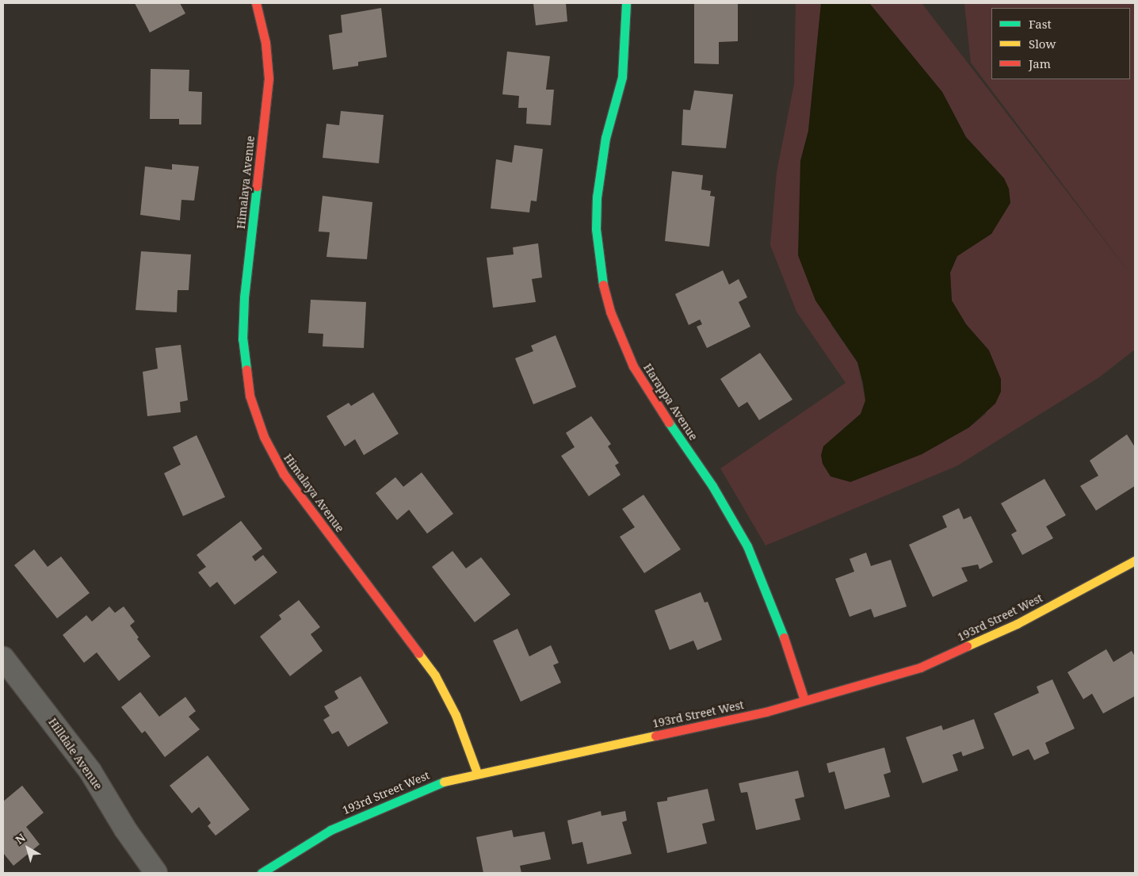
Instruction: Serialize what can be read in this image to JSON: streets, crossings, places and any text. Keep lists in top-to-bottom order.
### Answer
{
  "streets": {
    "street": [
      "Himalaya Avenue",
      "Harappa Avenue",
      "193rd Street West",
      "Hilldale Avenue"
    ]
  },
  "crossings": [
    ["Himalaya Avenue", "193rd Street West"],
    ["Harappa Avenue", "193rd Street West"]
  ],
  "legend": ["Fast", "Slow", "Jam"],
  "north": "top left"
}
